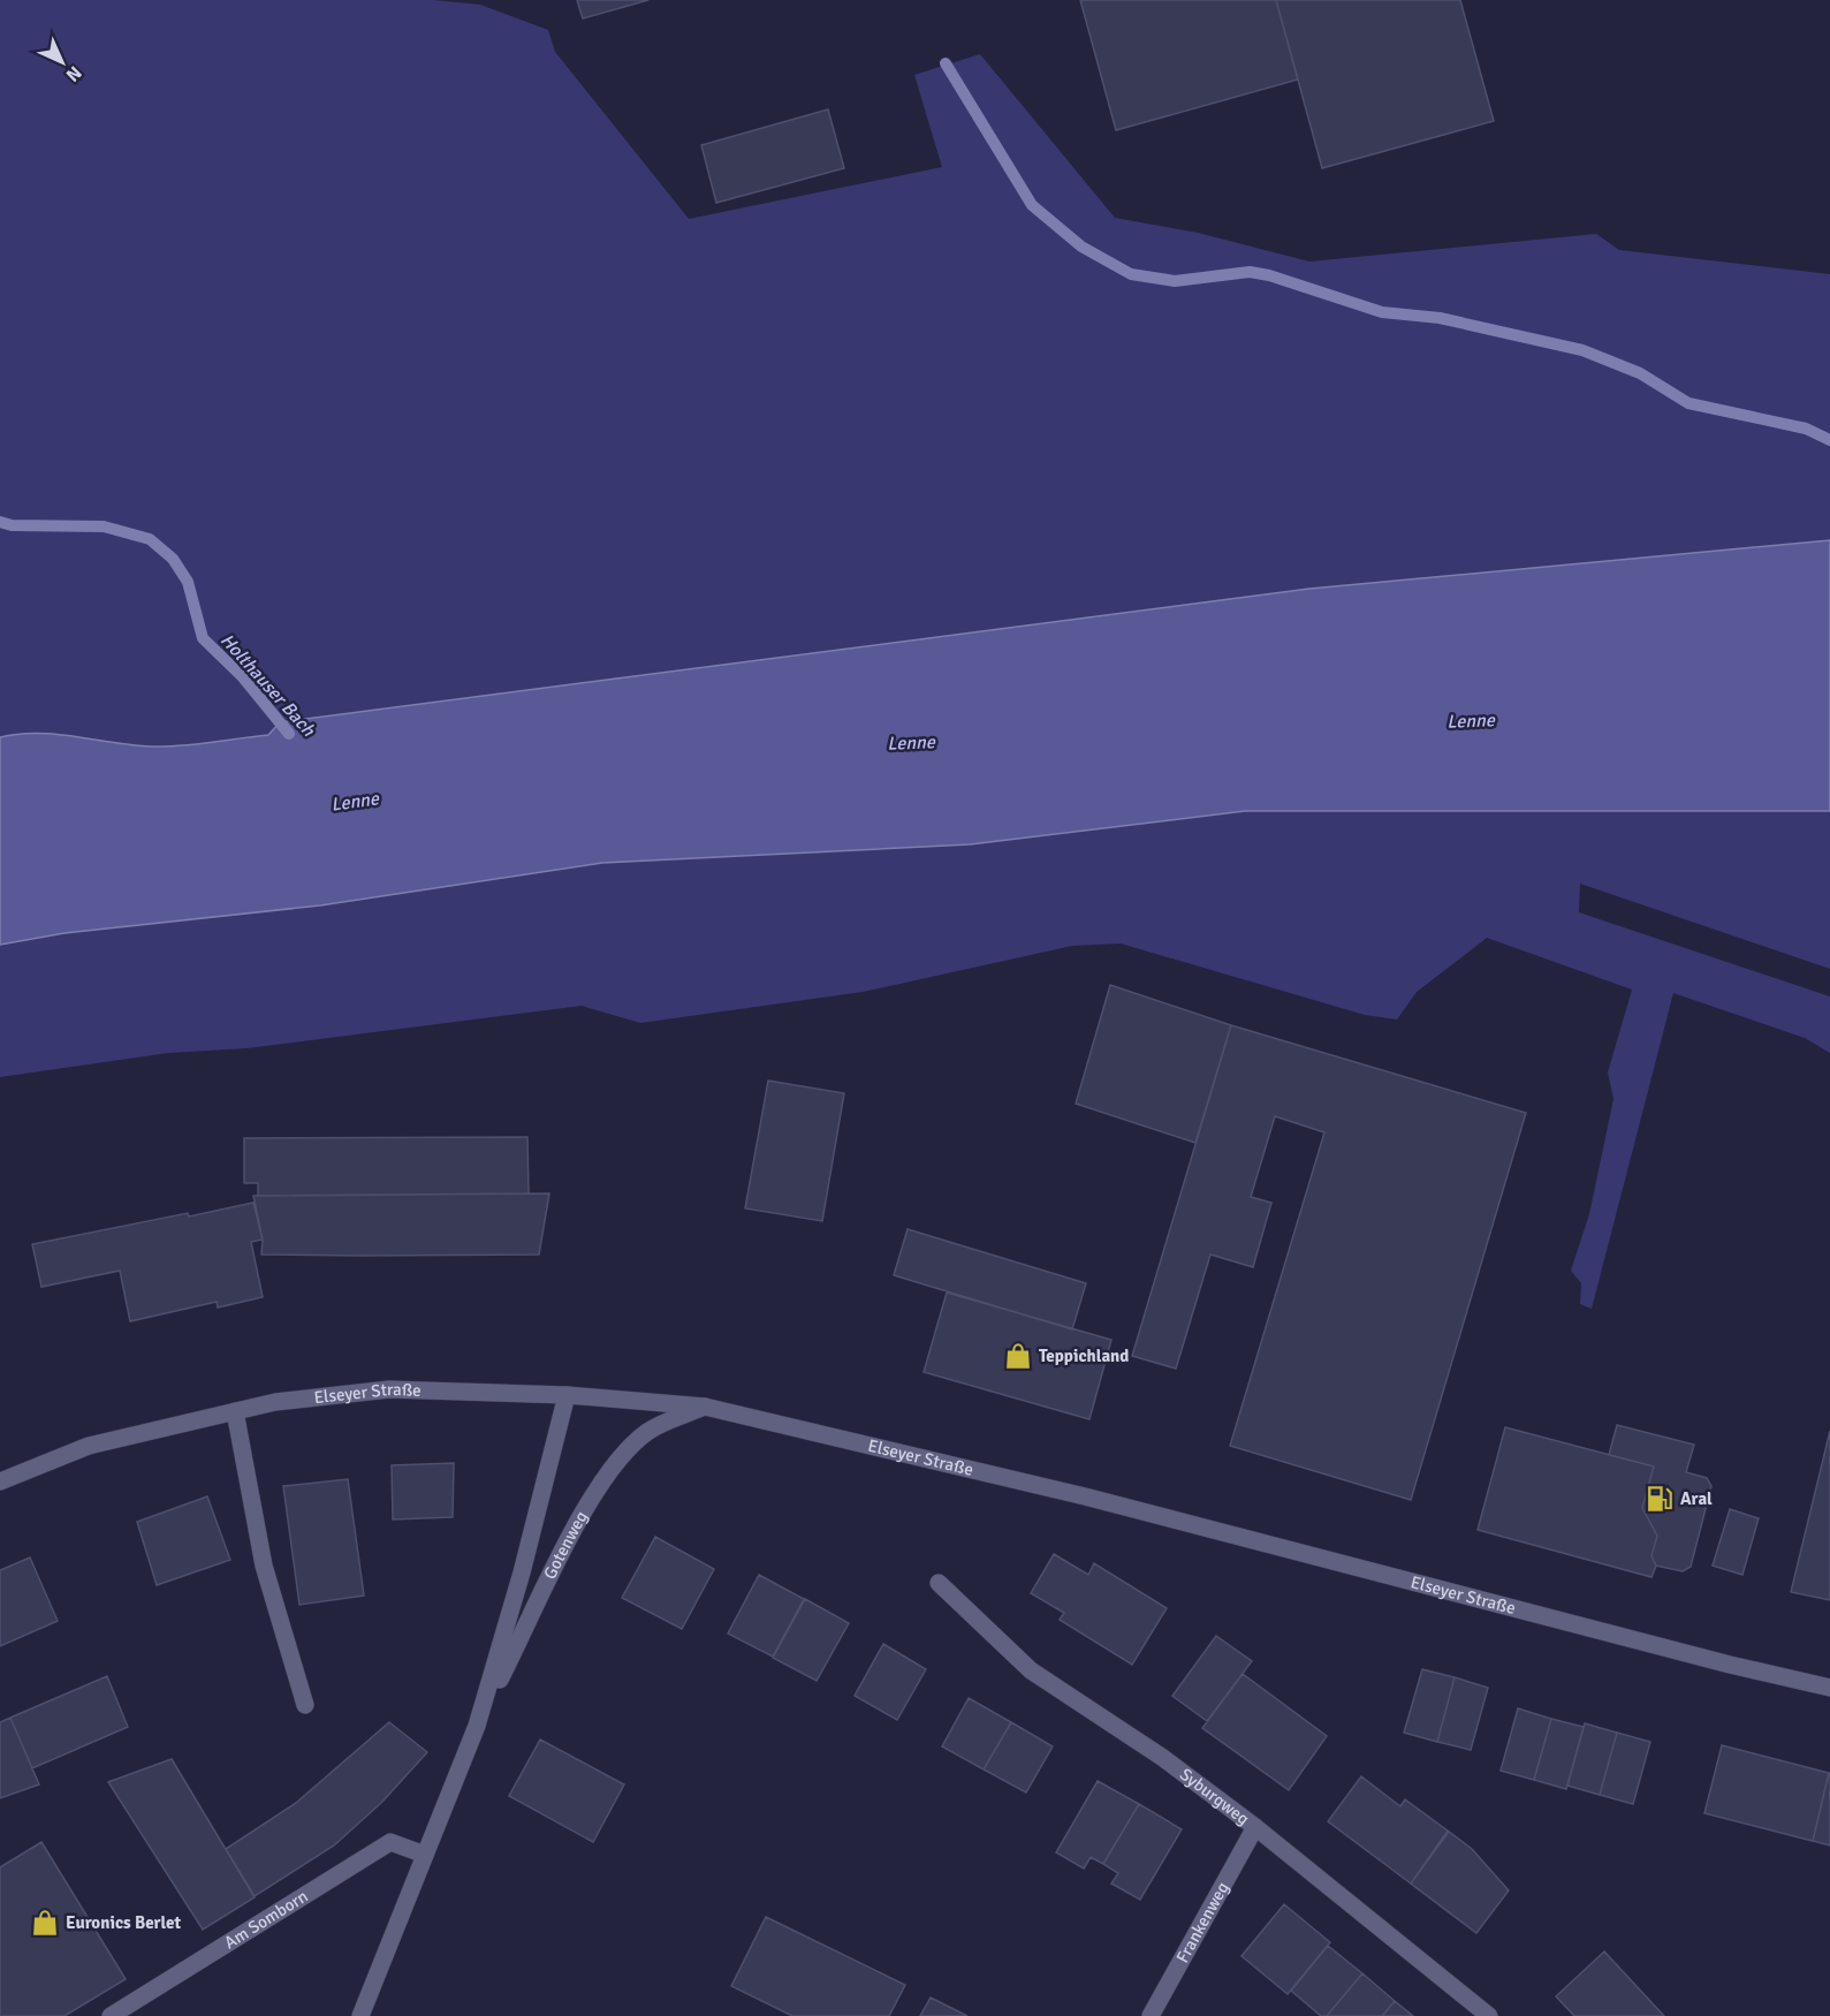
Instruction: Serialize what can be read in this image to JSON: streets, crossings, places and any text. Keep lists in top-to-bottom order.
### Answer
{
  "streets": {
    "street": [
      "Elseyer Straße",
      "Gotenweg",
      "Syburgweg",
      "Am Somborn",
      "Frankenweg"
    ]
  },
  "crossings": [
    ["Elseyer Straße", "Gotenweg"],
    ["Gotenweg", "Am Somborn"],
    ["Syburgweg", "Frankenweg"]
  ],
  "water": ["Holthauser Bach", "Lenne"],
  "places": {
    "shop": ["Teppichland", "Euronics Berlet"],
    "fuel station": ["Aral"]
  },
  "north": "bottom right"
}
